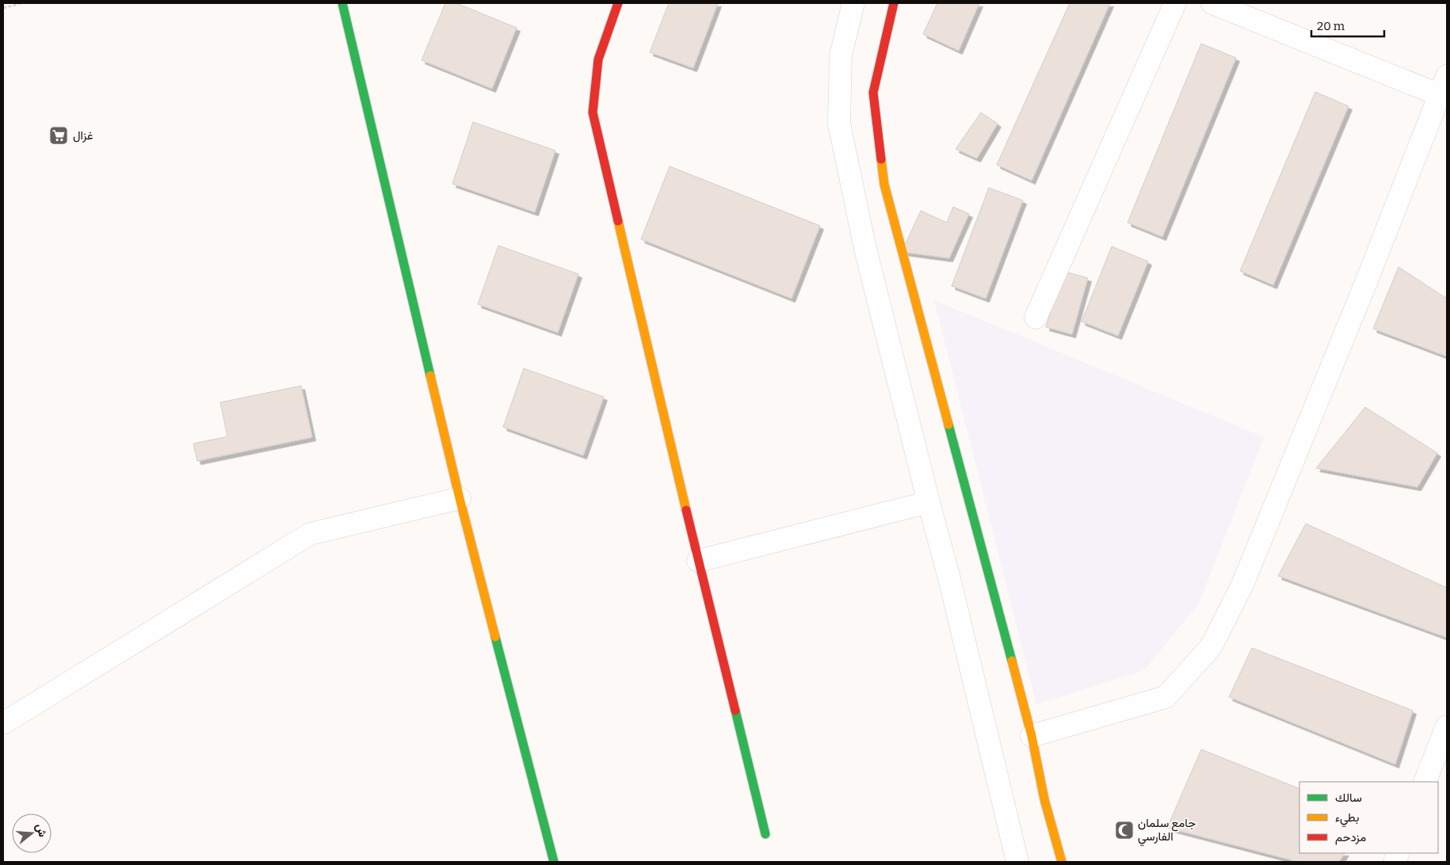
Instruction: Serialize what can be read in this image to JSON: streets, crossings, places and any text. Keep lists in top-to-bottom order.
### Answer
{
  "places": {
    "supermarket": ["غزال"],
    "mosque": ["جامع سلمان الفارسي"]
  },
  "legend": ["سالك", "بطيء", "مزدحم"],
  "scale_bar": "20 m",
  "north": "right"
}
